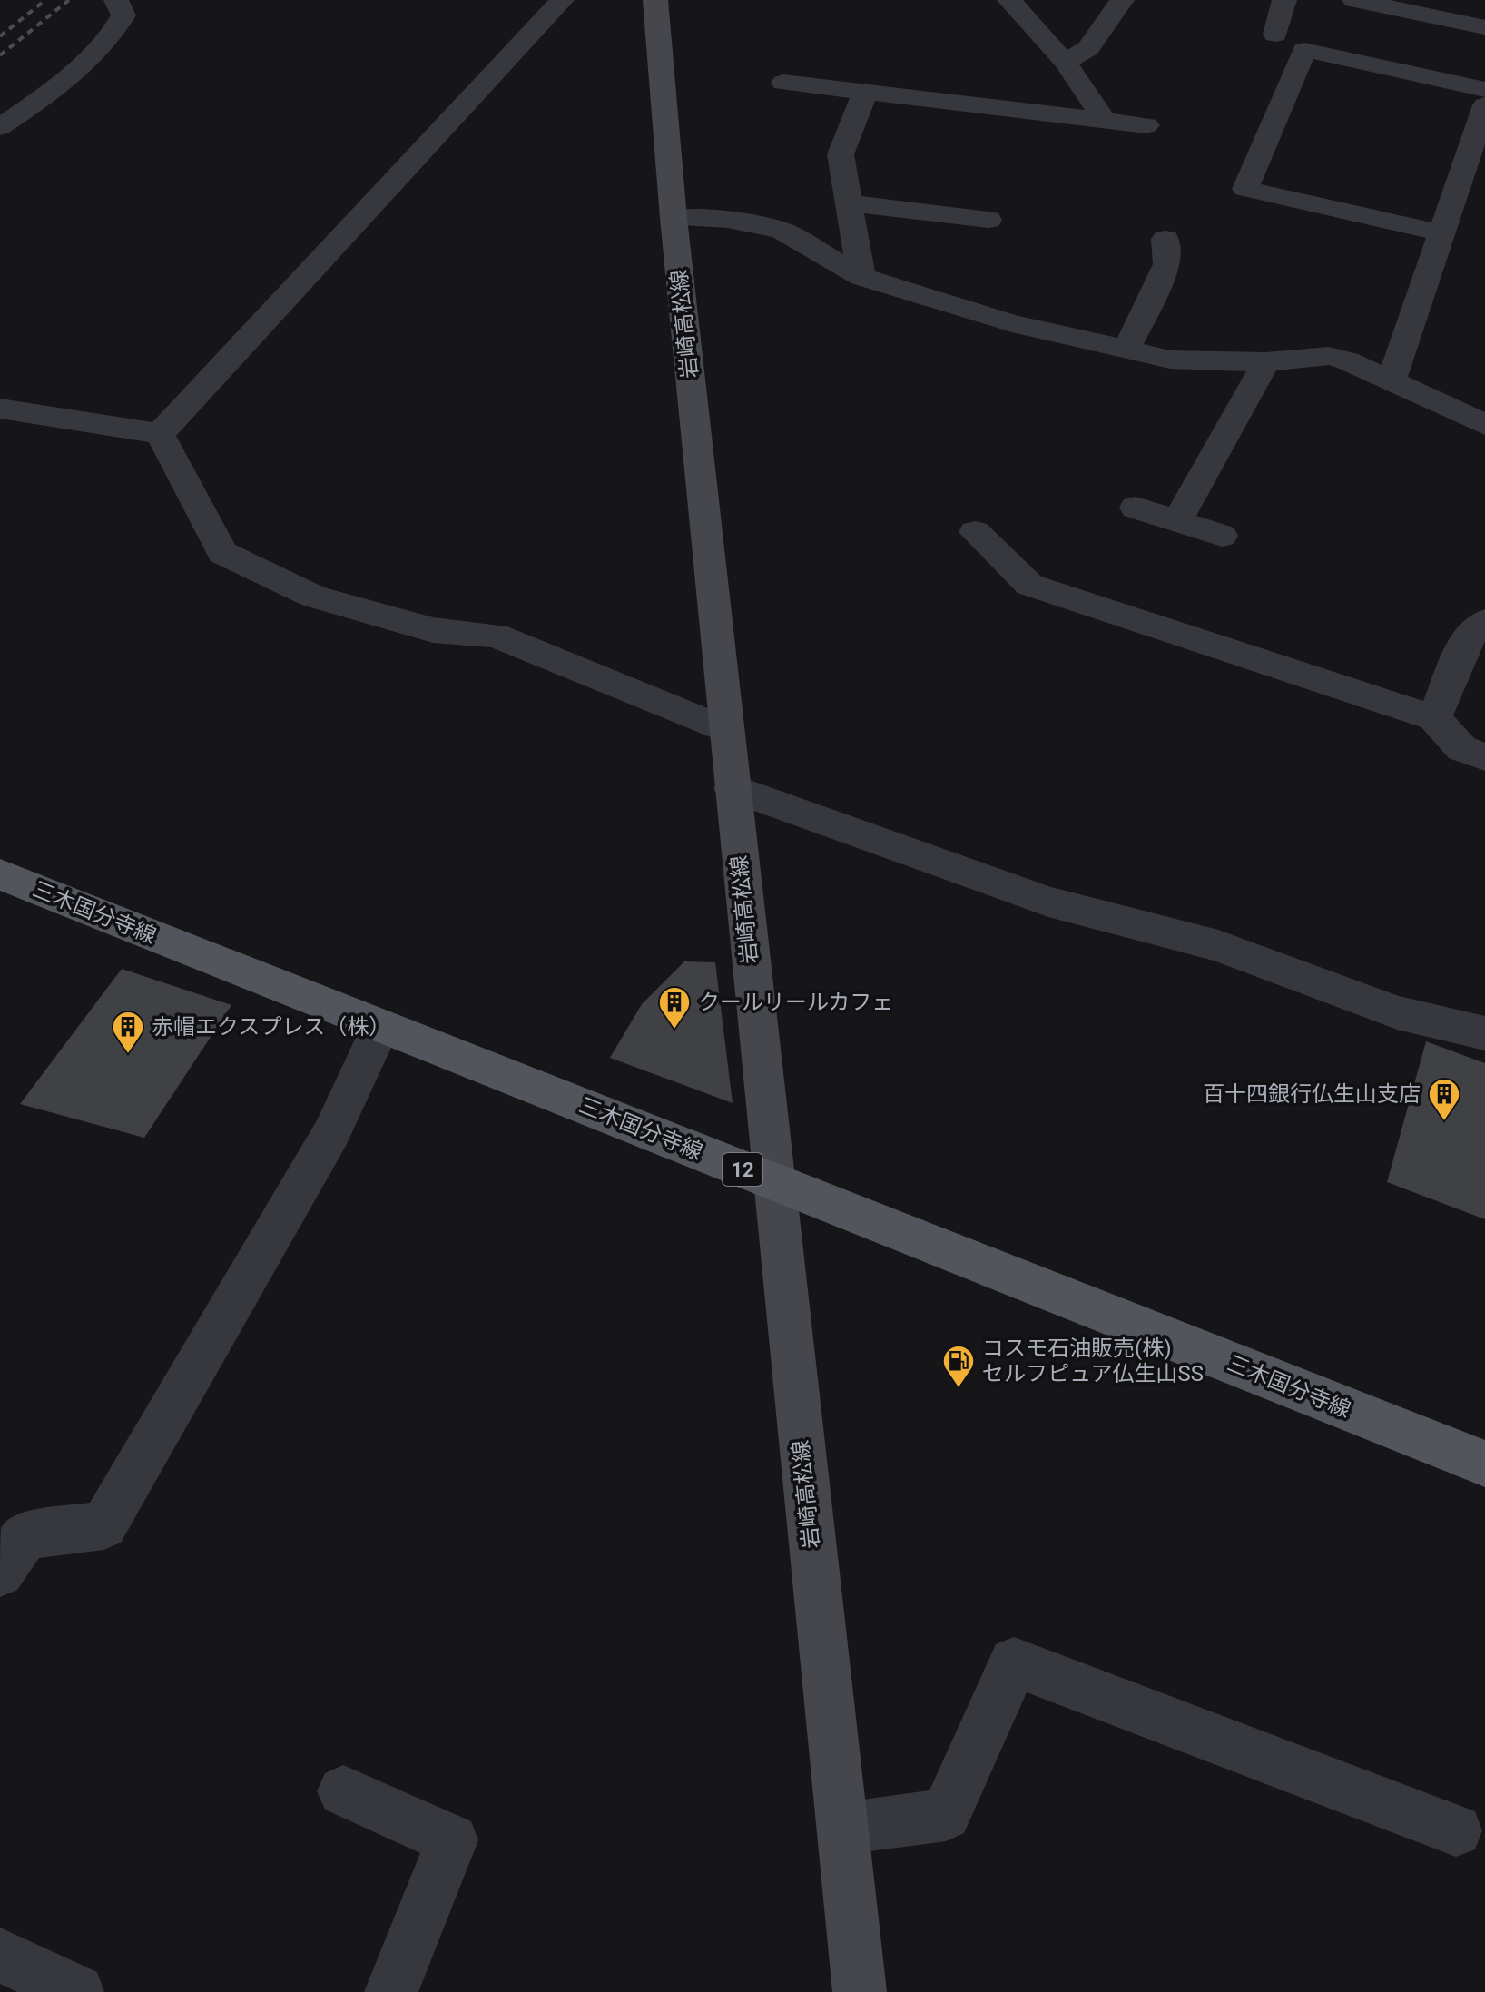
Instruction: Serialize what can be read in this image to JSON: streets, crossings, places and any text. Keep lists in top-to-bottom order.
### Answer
{
  "streets": {
    "main road": ["岩崎高松線", "三木国分寺線", "12"]
  },
  "crossings": [
    ["岩崎高松線", "三木国分寺線"]
  ],
  "places": {
    "building": ["クールリールカフェ", "赤帽エクスプレス（株）", "百十四銀行仏生山支店"],
    "fuel station": ["コスモ石油販売(株) セルフピュア仏生山SS"]
  }
}
